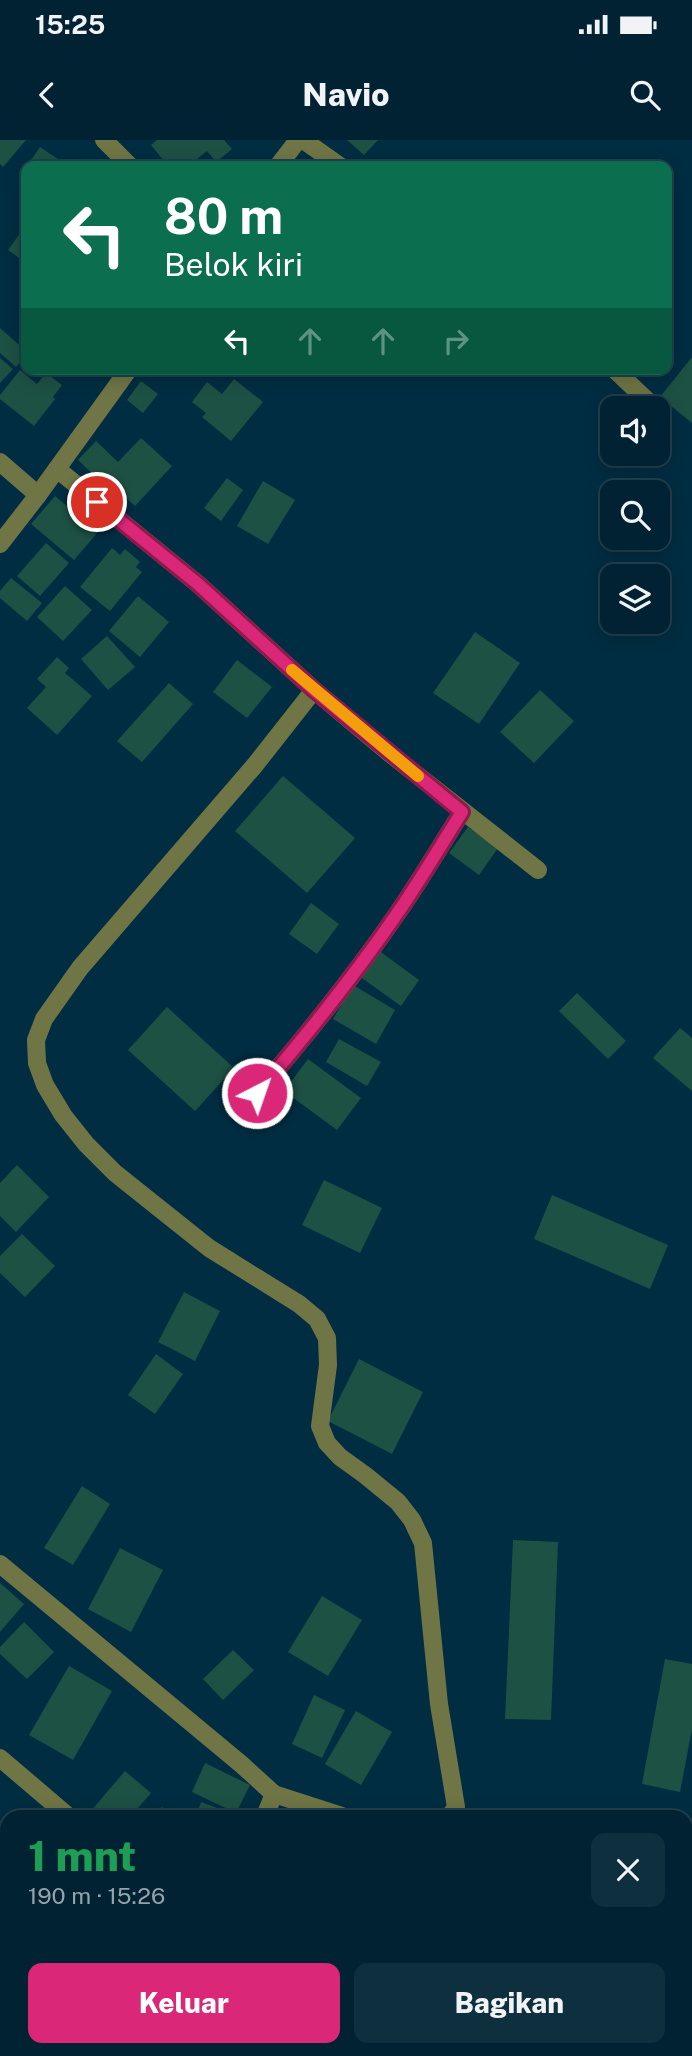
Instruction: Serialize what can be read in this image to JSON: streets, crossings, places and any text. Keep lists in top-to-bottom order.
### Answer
{
  "page": {
    "status": "15:25",
    "header": "Navio",
    "turn": ["80 m", "Belok kiri"],
    "heading": ["1 mnt", "190 m · 15:26"],
    "buttons": ["Keluar", "Bagikan"]
  }
}
